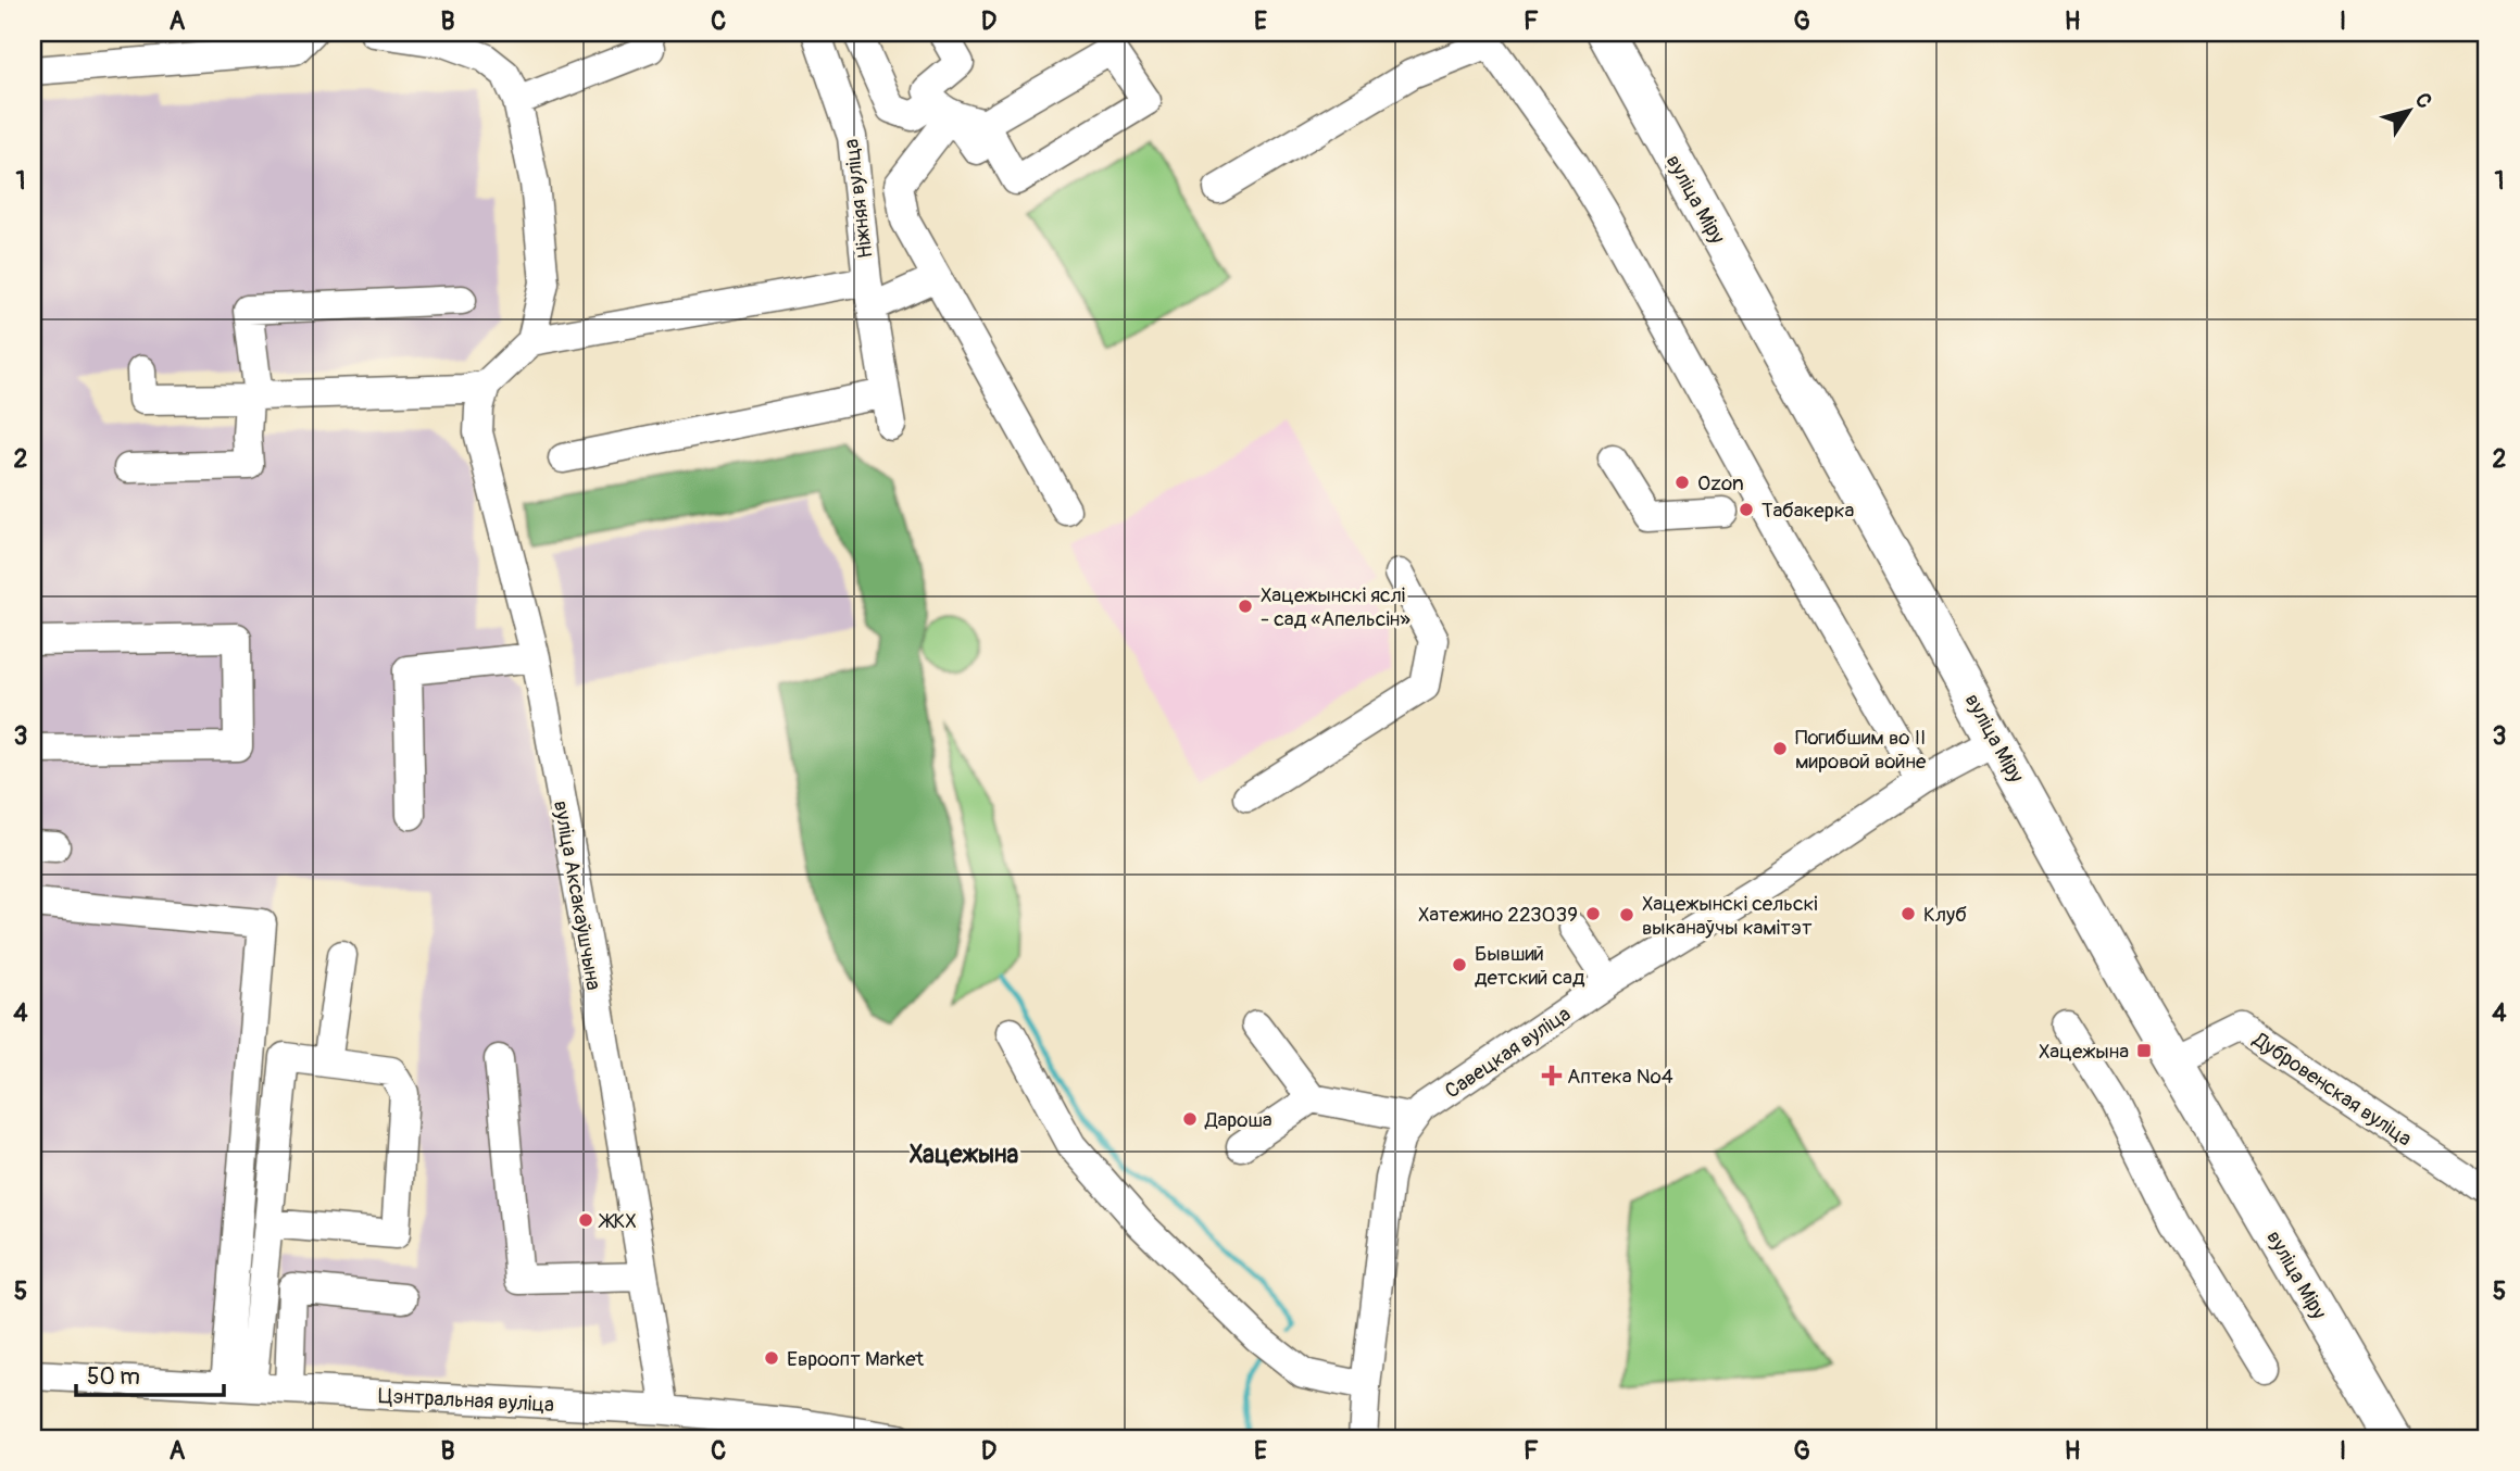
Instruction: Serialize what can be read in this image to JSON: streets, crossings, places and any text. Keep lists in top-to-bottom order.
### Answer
{
  "streets": {
    "main road": ["вуліца Міру"],
    "street": [
      "Ніжняя вуліца",
      "вуліца Аксакаўшчына",
      "Савецкая вуліца",
      "Дубровенская вуліца",
      "Цэнтральная вуліца"
    ]
  },
  "crossings": [
    ["вуліца Міру", "Савецкая вуліца"],
    ["вуліца Міру", "Дубровенская вуліца"],
    ["вуліца Аксакаўшчына", "Цэнтральная вуліца"]
  ],
  "districts": ["Хацежына"],
  "places": {
    "other": [
      "Ozon",
      "Табакерка",
      "Хацежынскі яслі - сад «Апельсін»",
      "Погибшим во II мировой войне",
      "Хатежино 223039",
      "Клуб",
      "Хацежынскі сельскі выканаўчы камітэт",
      "Бывший детский сад",
      "Дароша",
      "ЖКХ",
      "Евроопт Market"
    ],
    "transit": ["Хацежына"],
    "health": ["Аптека №4"]
  },
  "scale_bar": "50 m",
  "north": "top right",
  "grid": {
    "columns": [
      "A",
      "B",
      "C",
      "D",
      "E",
      "F",
      "G",
      "H",
      "I"
    ],
    "rows": [
      "1",
      "2",
      "3",
      "4",
      "5"
    ]
  }
}
